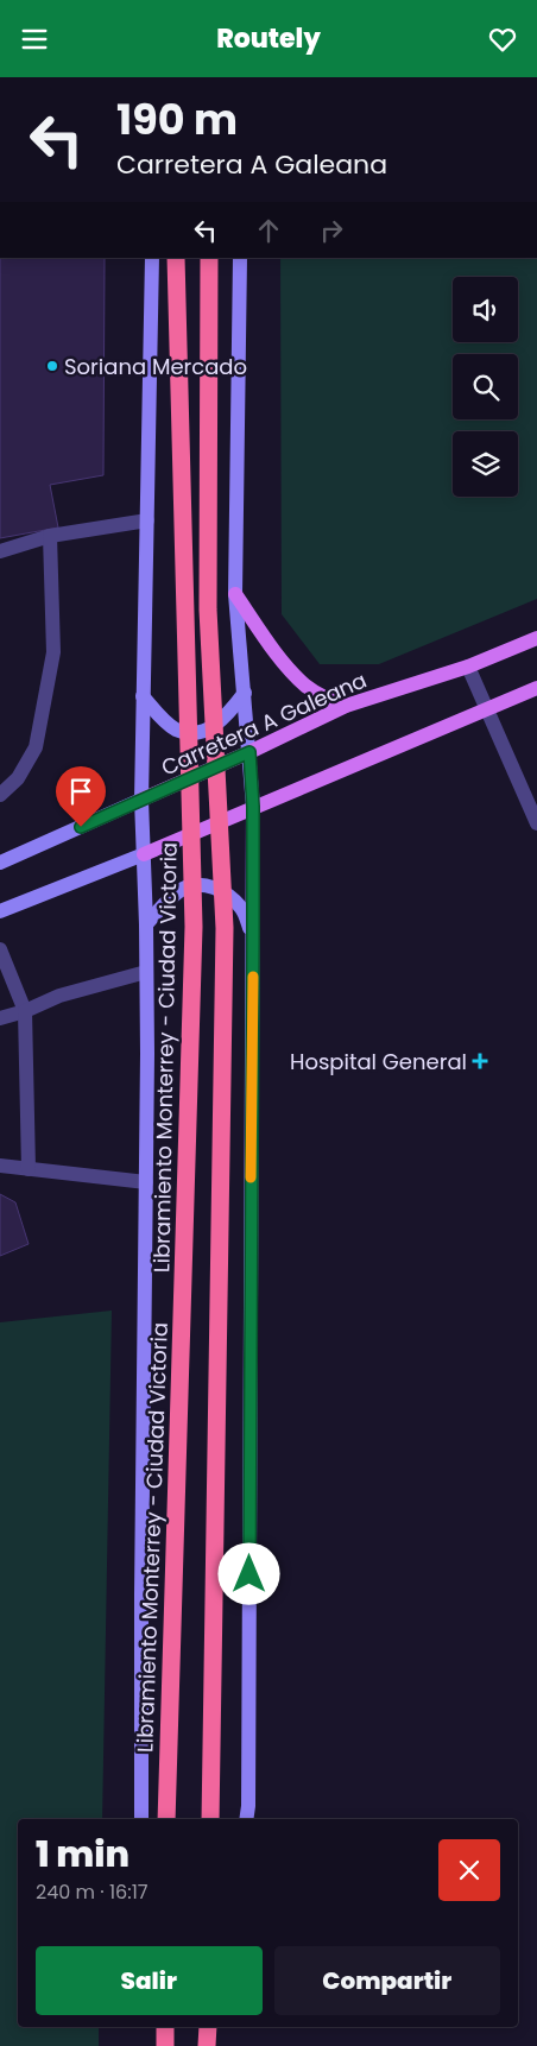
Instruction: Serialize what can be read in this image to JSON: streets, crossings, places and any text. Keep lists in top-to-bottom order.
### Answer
{
  "streets": {
    "highway": ["Libramiento Monterrey - Ciudad Victoria"],
    "main road": ["Carretera A Galeana"]
  },
  "places": {
    "other": ["Soriana Mercado"],
    "health": ["Hospital General"]
  },
  "page": {
    "header": "Routely",
    "turn": ["190 m", "Carretera A Galeana"],
    "heading": ["1 min", "240 m · 16:17"],
    "buttons": ["Salir", "Compartir"]
  }
}
